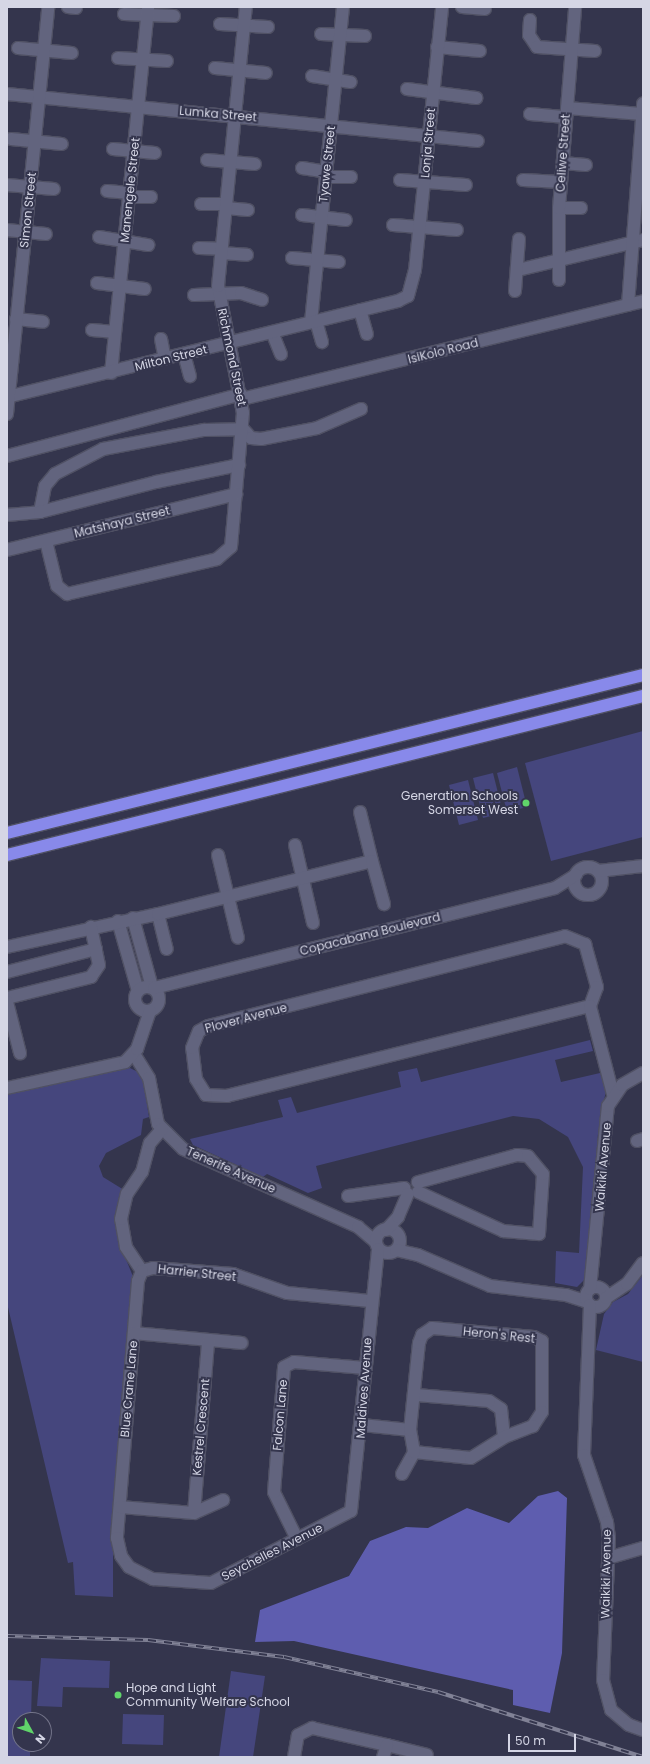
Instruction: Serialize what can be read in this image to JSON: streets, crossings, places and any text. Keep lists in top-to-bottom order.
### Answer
{
  "streets": {
    "street": [
      "Lumka Street",
      "Lonja Street",
      "Celiwe Street",
      "Tyawe Street",
      "Manengele Street",
      "Simon Street",
      "IsiKolo Road",
      "Richmond Street",
      "Milton Street",
      "Matshaya Street",
      "Copacabana Boulevard",
      "Plover Avenue",
      "Waikiki Avenue",
      "Tenerife Avenue",
      "Harrier Street",
      "Heron's Rest",
      "Maldives Avenue",
      "Blue Crane Lane",
      "Falcon Lane",
      "Kestrel Crescent",
      "Seychelles Avenue"
    ]
  },
  "crossings": [
    ["Lumka Street", "Lonja Street"],
    ["Lumka Street", "Tyawe Street"],
    ["Lumka Street", "Manengele Street"],
    ["Lumka Street", "Simon Street"],
    ["Lumka Street", "Richmond Street"],
    ["Lonja Street", "Milton Street"],
    ["Tyawe Street", "Milton Street"],
    ["Manengele Street", "Milton Street"],
    ["Simon Street", "Milton Street"],
    ["IsiKolo Road", "Richmond Street"],
    ["Richmond Street", "Milton Street"],
    ["Richmond Street", "Matshaya Street"],
    ["Waikiki Avenue", "Tenerife Avenue"],
    ["Tenerife Avenue", "Maldives Avenue"],
    ["Harrier Street", "Maldives Avenue"],
    ["Harrier Street", "Blue Crane Lane"],
    ["Maldives Avenue", "Falcon Lane"],
    ["Maldives Avenue", "Seychelles Avenue"],
    ["Blue Crane Lane", "Seychelles Avenue"],
    ["Falcon Lane", "Seychelles Avenue"]
  ],
  "places": ["Generation Schools Somerset West", "Hope and Light Community Welfare School"],
  "scale_bar": "50 m",
  "north": "bottom right"
}
